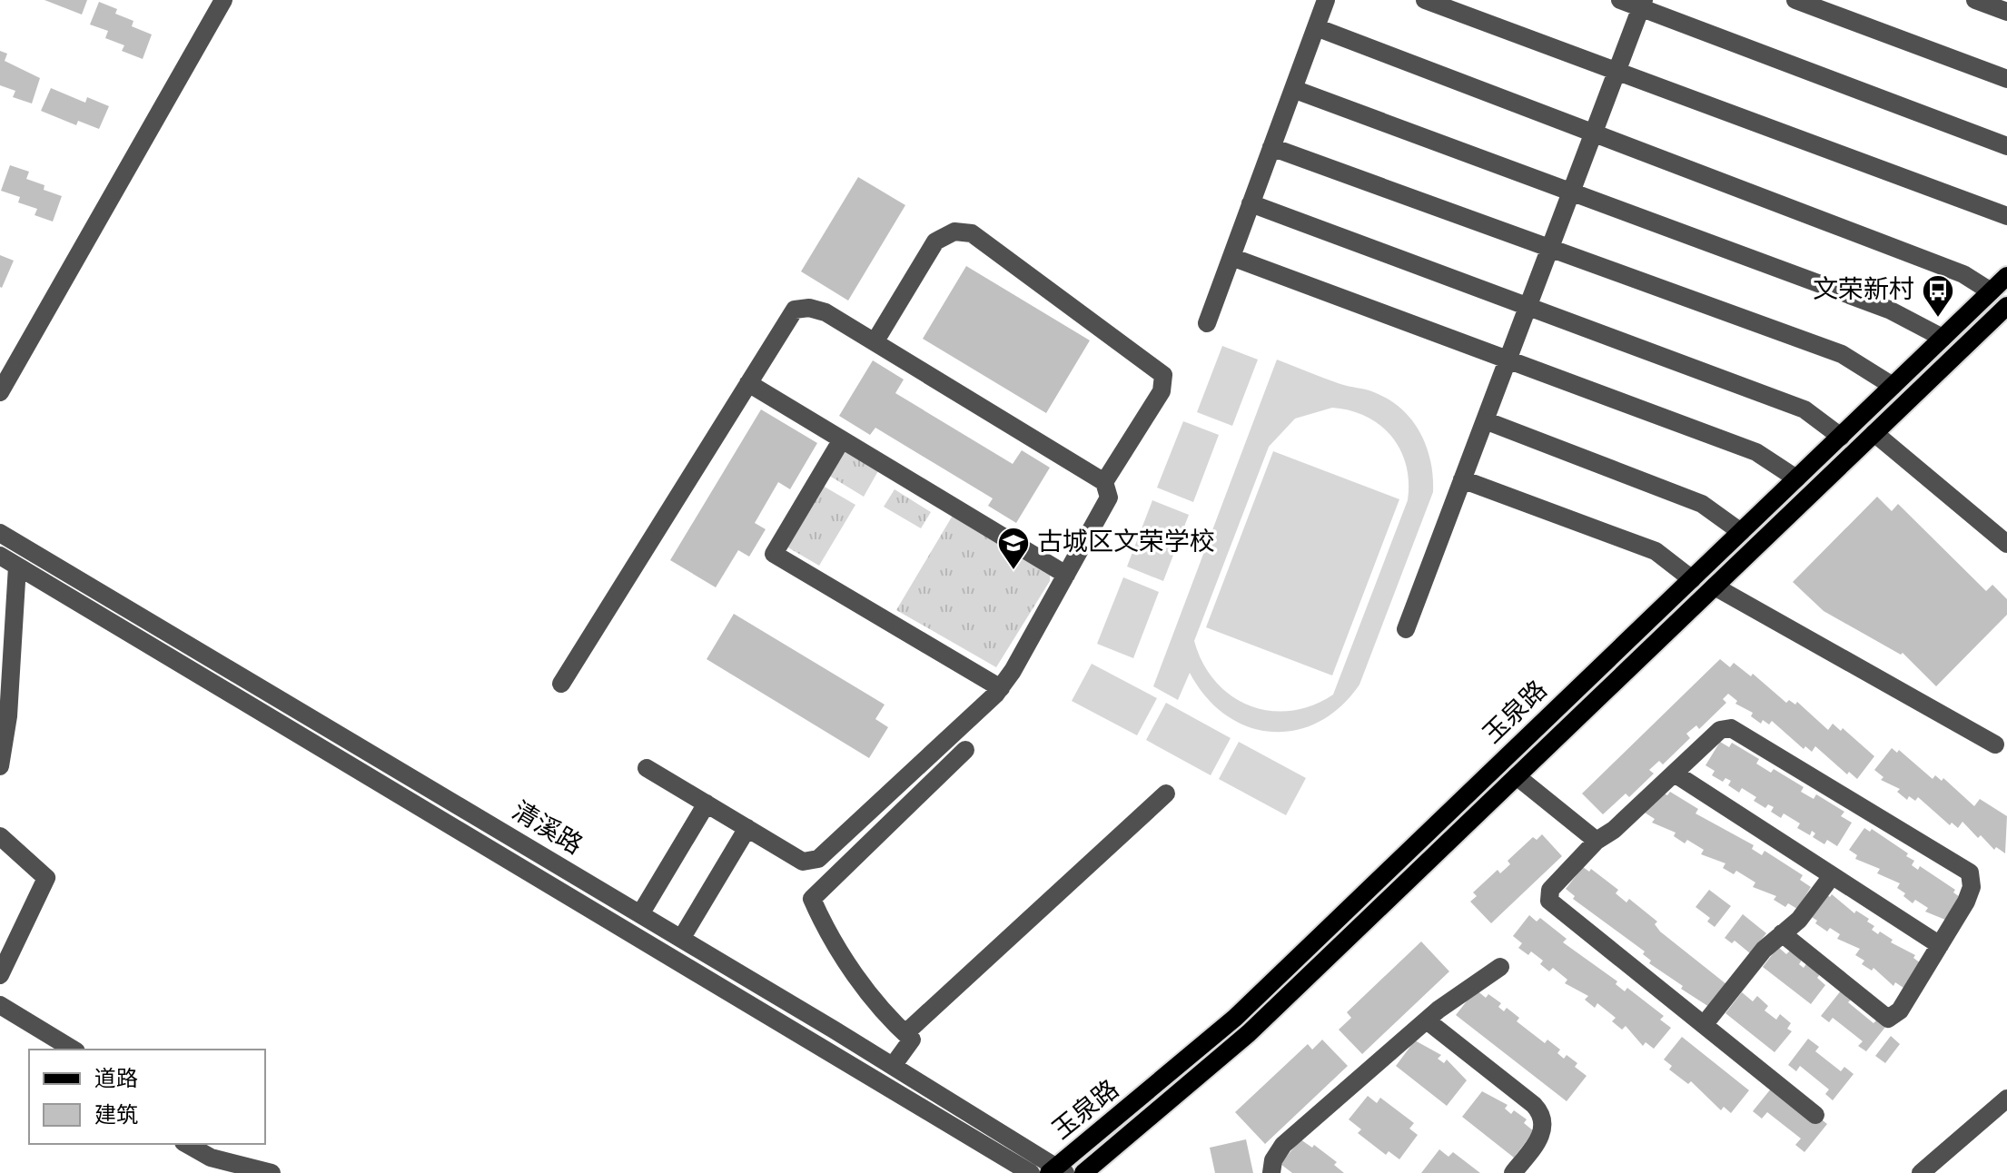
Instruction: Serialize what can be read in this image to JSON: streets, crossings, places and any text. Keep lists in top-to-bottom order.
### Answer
{
  "streets": {
    "main road": ["玉泉路"],
    "street": ["清溪路"]
  },
  "crossings": [
    ["玉泉路", "清溪路"]
  ],
  "places": {
    "bus stop": ["文荣新村"],
    "school or university": ["古城区文荣学校"]
  },
  "legend": ["道路", "建筑"]
}
